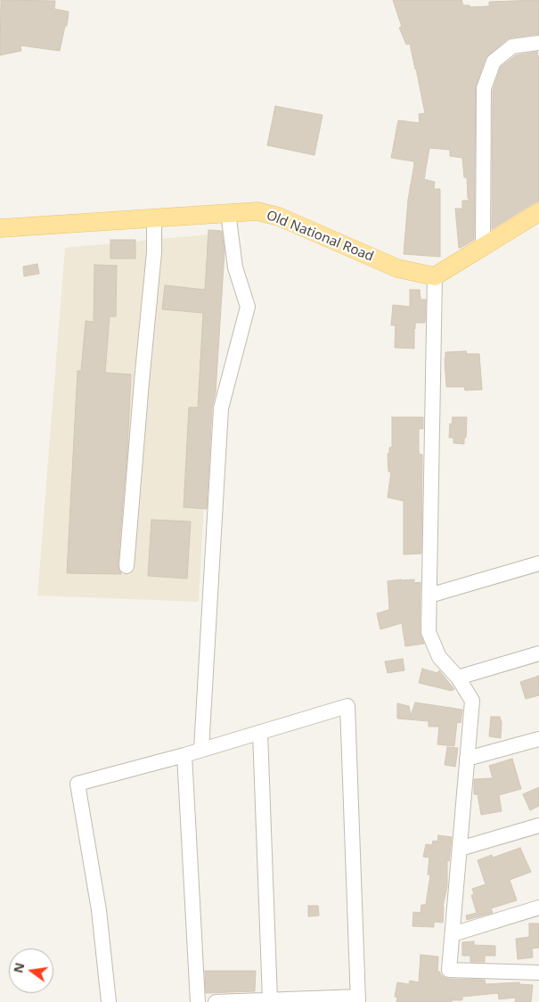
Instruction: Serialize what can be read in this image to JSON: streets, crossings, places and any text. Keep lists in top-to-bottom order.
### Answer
{
  "streets": {
    "main road": ["Old National Road"]
  },
  "north": "left"
}
